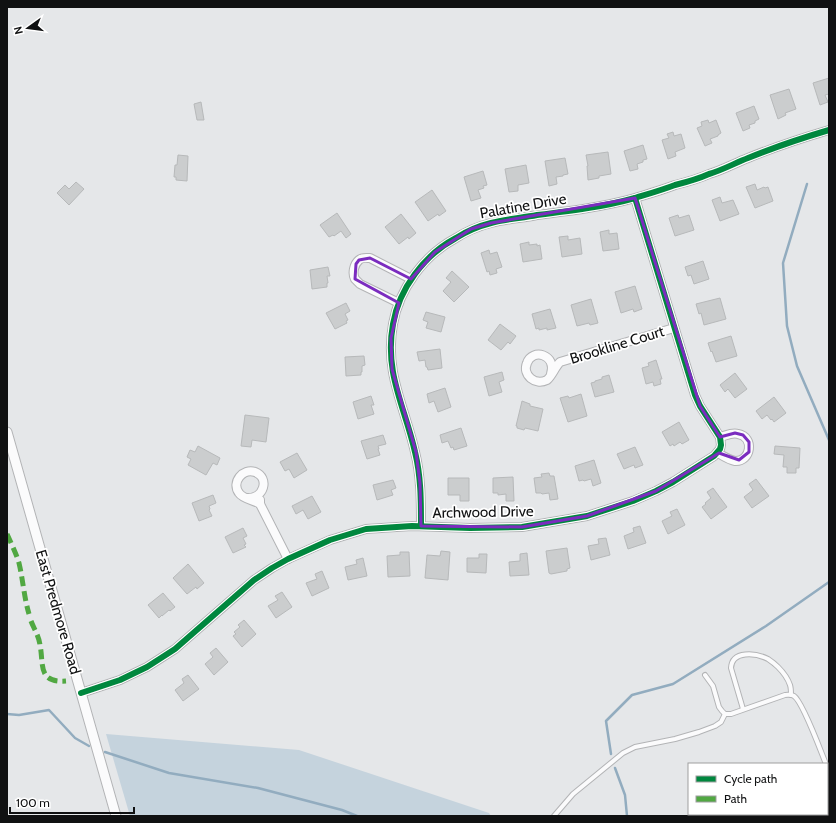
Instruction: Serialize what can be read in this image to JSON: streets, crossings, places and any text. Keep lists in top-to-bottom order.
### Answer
{
  "streets": {
    "street": [
      "Palatine Drive",
      "Brookline Court",
      "Archwood Drive",
      "East Predmore Road"
    ]
  },
  "crossings": [
    ["Palatine Drive", "Archwood Drive"],
    ["Archwood Drive", "East Predmore Road"]
  ],
  "legend": ["Cycle path", "Path"],
  "scale_bar": "100 m",
  "north": "left"
}
